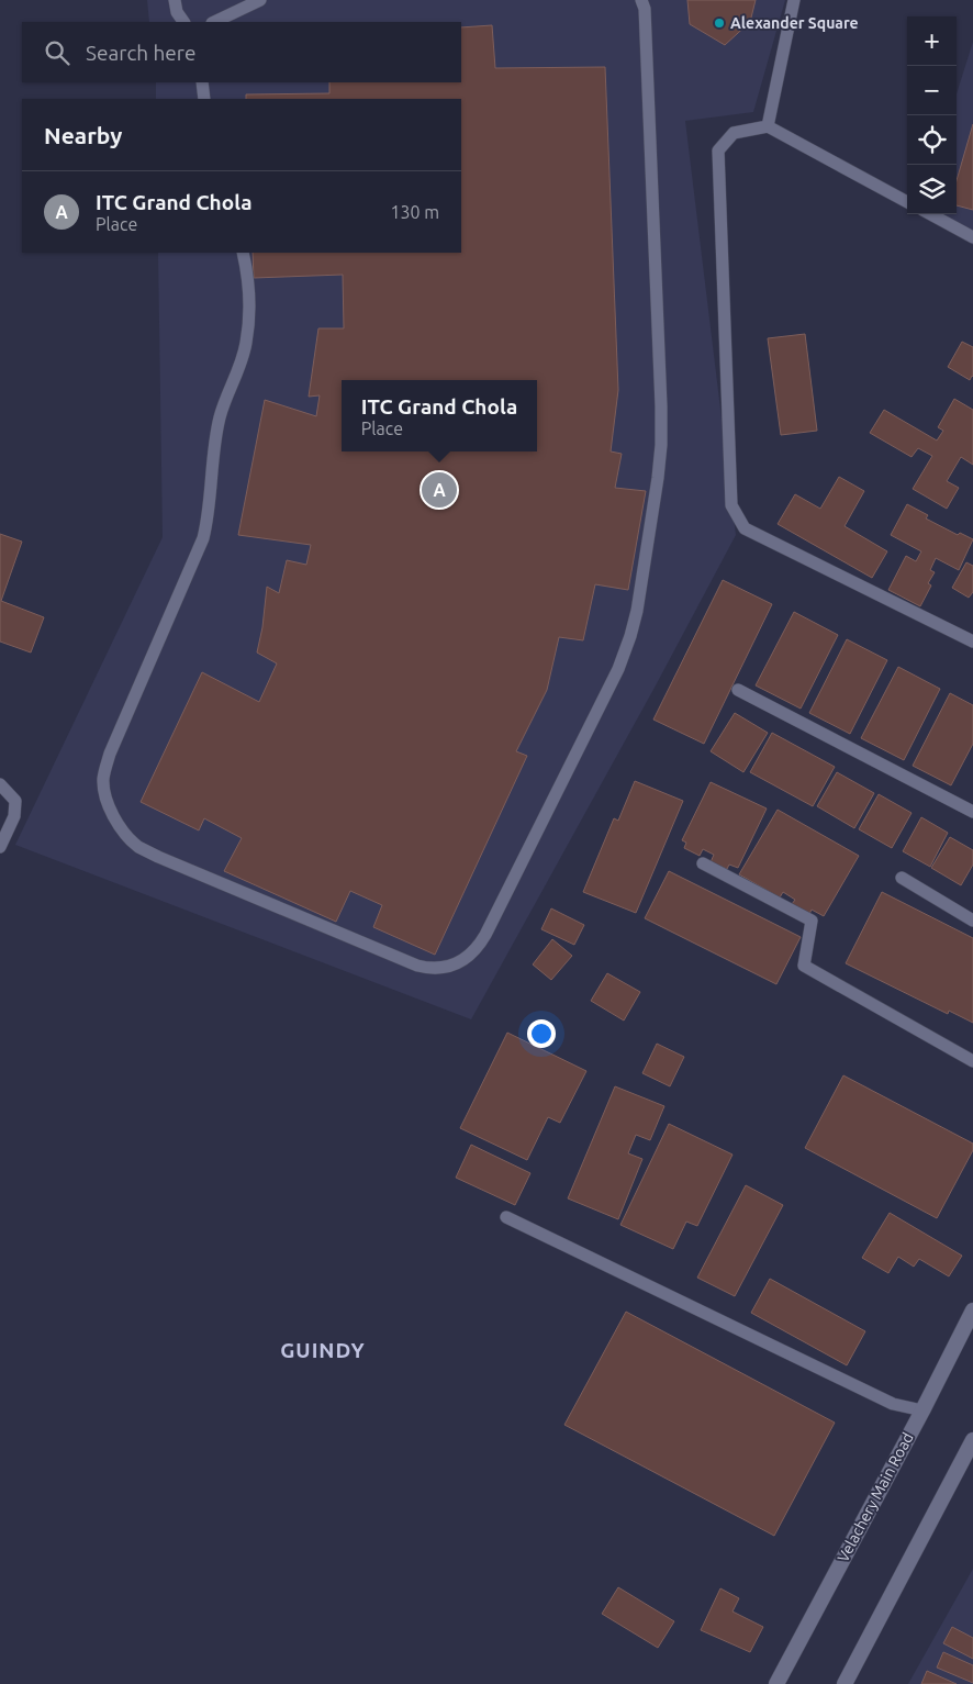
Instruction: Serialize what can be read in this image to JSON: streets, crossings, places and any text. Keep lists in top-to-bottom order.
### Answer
{
  "streets": {
    "main road": ["Velachery Main Road"]
  },
  "districts": ["GUINDY"],
  "places": ["Alexander Square"],
  "page": {
    "map_buttons": ["+", "−"],
    "search": "Search here",
    "heading": "Nearby",
    "list": [
      {
        "mark": "A",
        "name": "ITC Grand Chola",
        "note": "Place",
        "value": "130 m"
      }
    ],
    "popup": ["ITC Grand Chola", "Place"],
    "pins": "A"
  }
}
